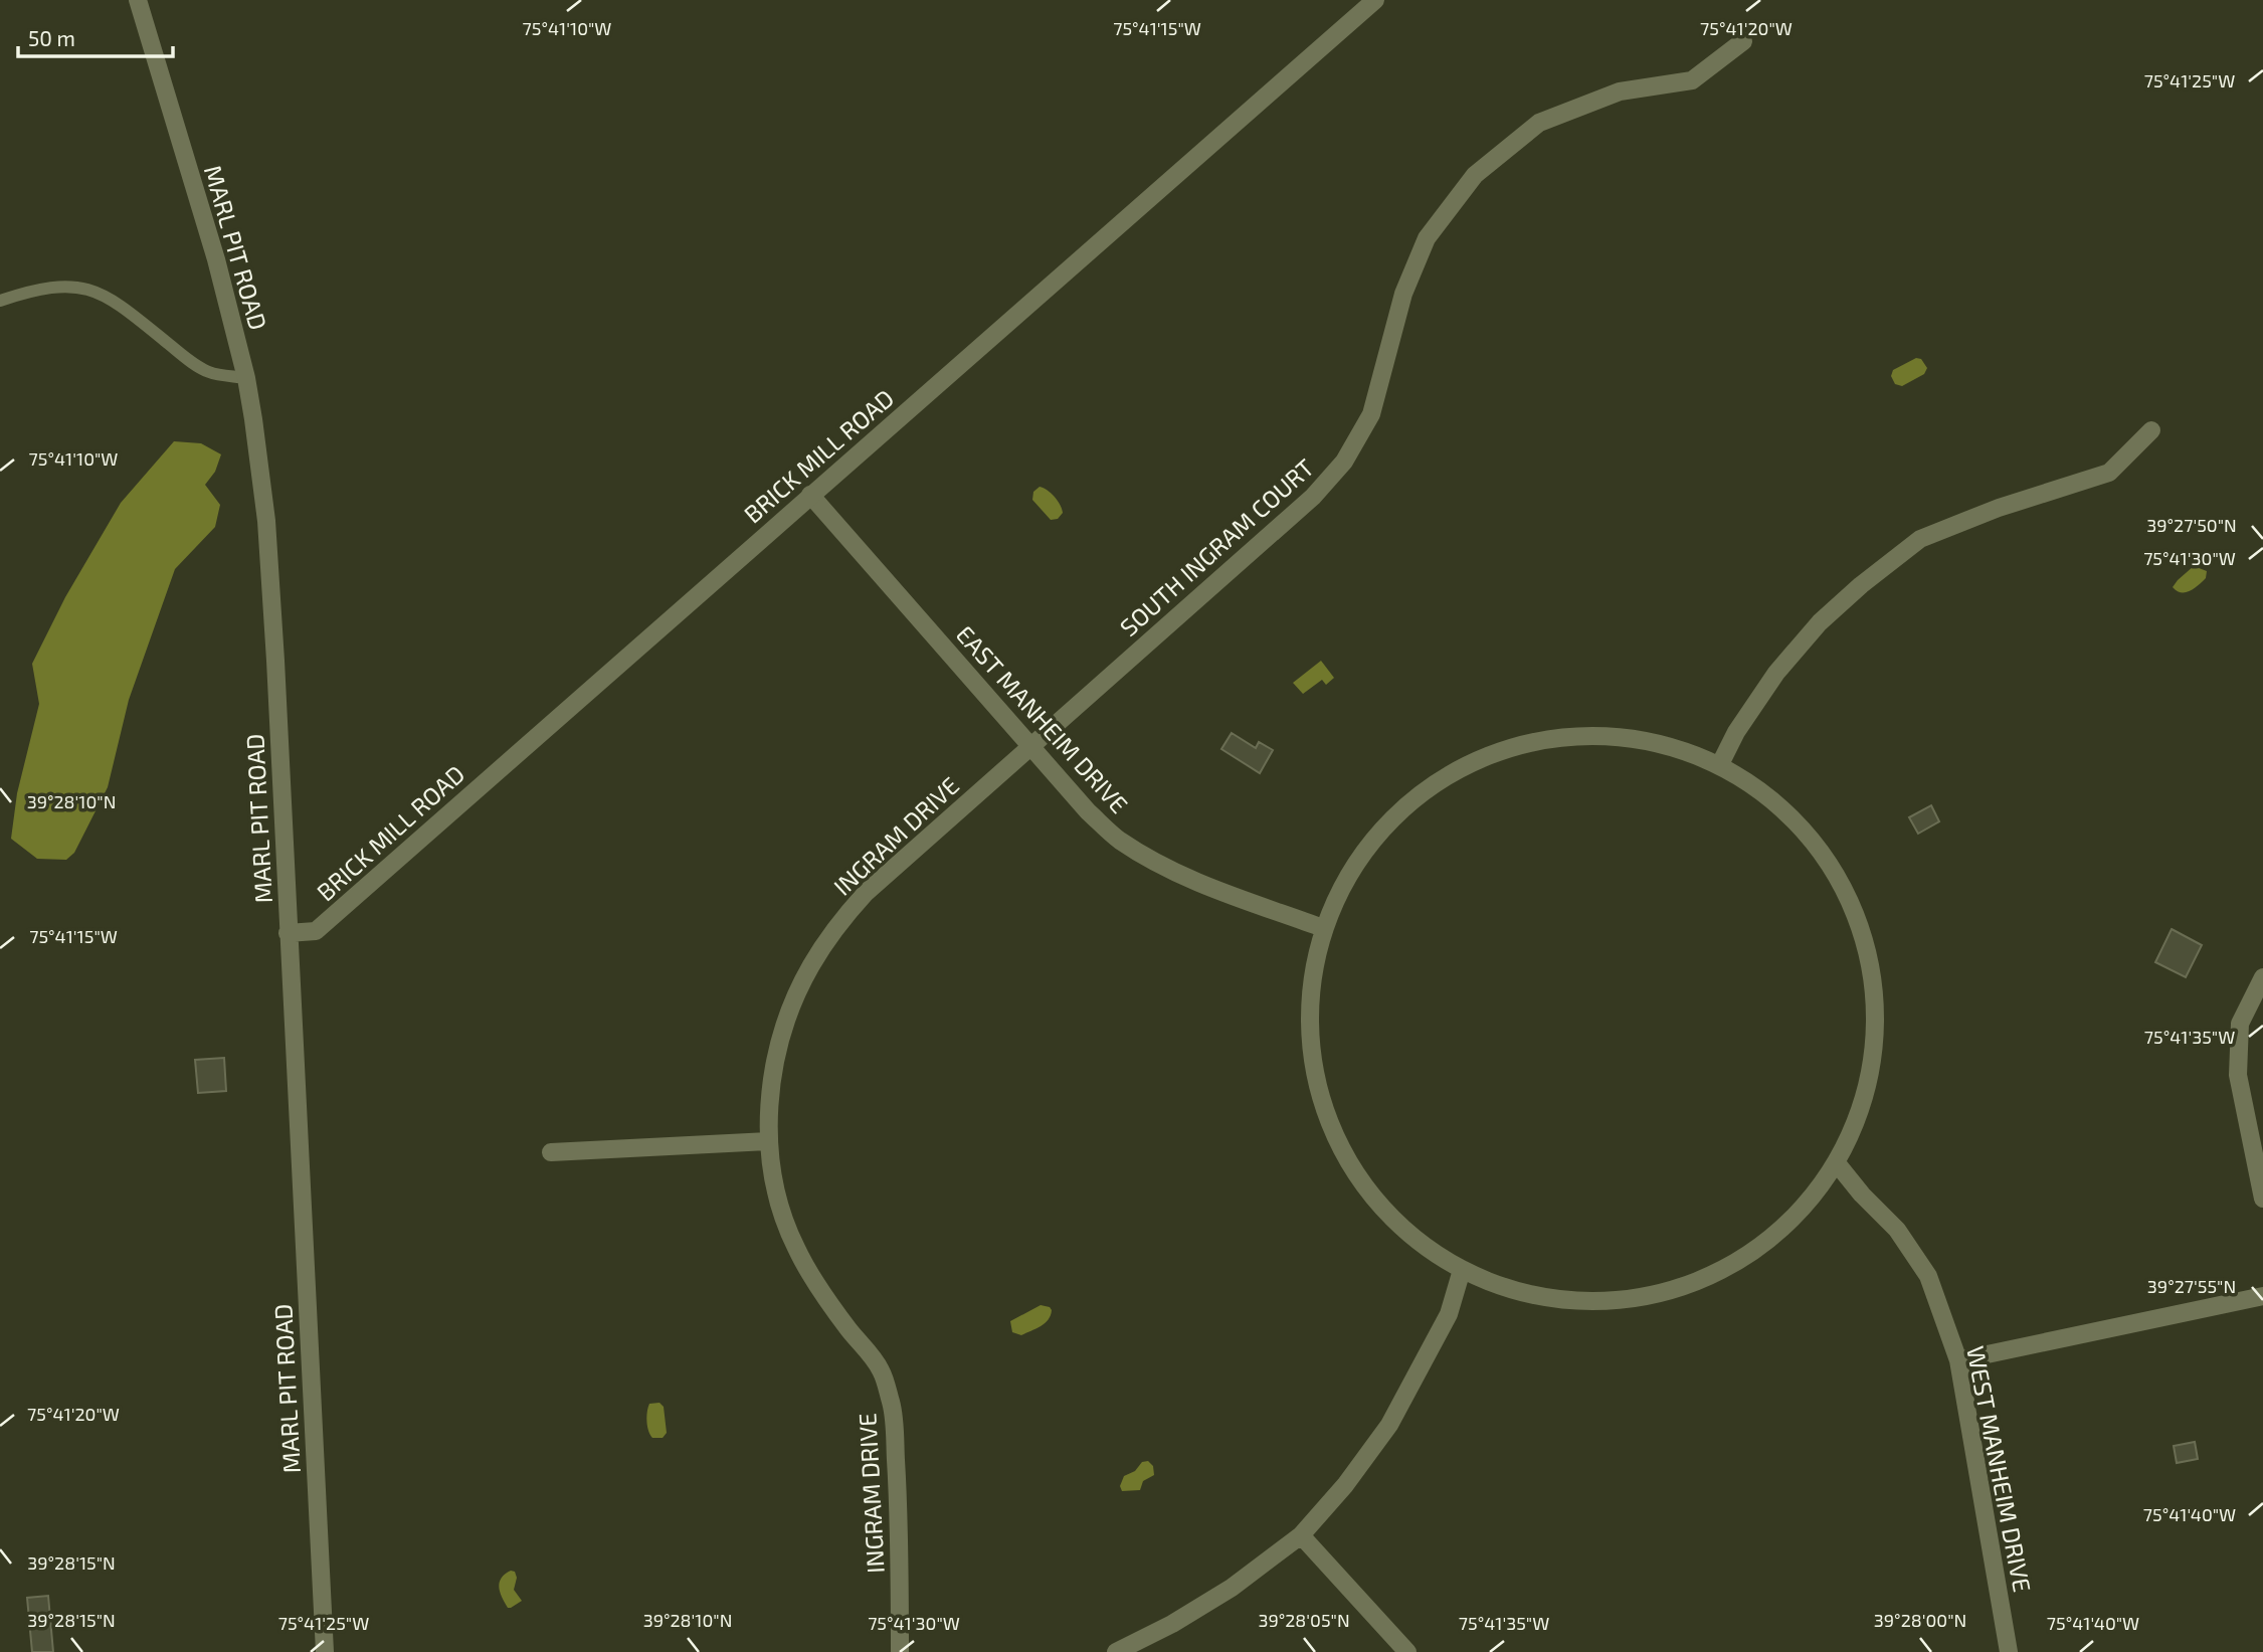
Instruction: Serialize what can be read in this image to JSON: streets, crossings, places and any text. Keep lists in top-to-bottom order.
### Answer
{
  "streets": {
    "street": [
      "MARL PIT ROAD",
      "BRICK MILL ROAD",
      "SOUTH INGRAM COURT",
      "EAST MANHEIM DRIVE",
      "INGRAM DRIVE",
      "WEST MANHEIM DRIVE"
    ]
  },
  "crossings": [
    ["MARL PIT ROAD", "BRICK MILL ROAD"],
    ["BRICK MILL ROAD", "EAST MANHEIM DRIVE"],
    ["SOUTH INGRAM COURT", "EAST MANHEIM DRIVE"],
    ["SOUTH INGRAM COURT", "INGRAM DRIVE"],
    ["EAST MANHEIM DRIVE", "INGRAM DRIVE"]
  ],
  "scale_bar": "50 m",
  "coordinates": [
    "75°41'10\"W",
    "75°41'15\"W",
    "75°41'20\"W",
    "75°41'25\"W",
    "39°27'50\"N",
    "75°41'30\"W",
    "39°28'10\"N",
    "75°41'35\"W",
    "39°27'55\"N",
    "75°41'40\"W",
    "39°28'15\"N",
    "39°28'05\"N",
    "39°28'00\"N"
  ]
}
